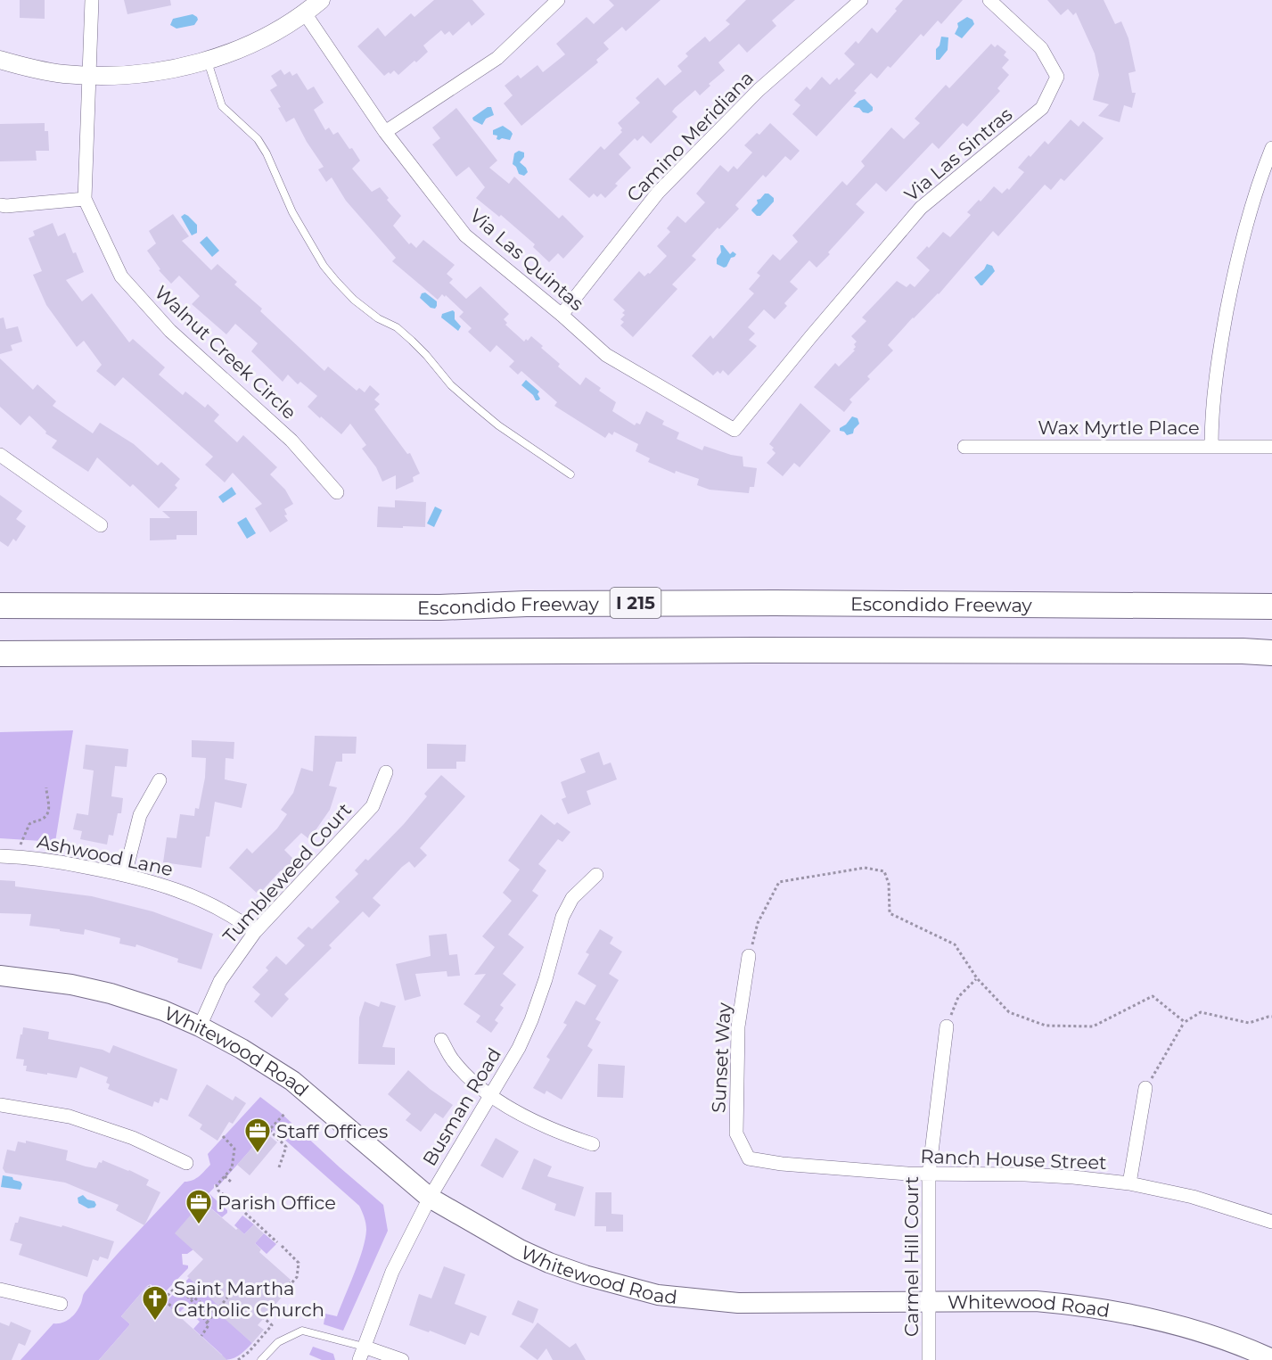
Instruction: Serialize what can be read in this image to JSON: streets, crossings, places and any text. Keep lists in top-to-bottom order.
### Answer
{
  "streets": {
    "highway": ["I 215", "Escondido Freeway"],
    "main road": ["Whitewood Road"],
    "street": [
      "Camino Meridiana",
      "Via Las Sintras",
      "Via Las Quintas",
      "Walnut Creek Circle",
      "Wax Myrtle Place",
      "Ashwood Lane",
      "Tumbleweed Court",
      "Sunset Way",
      "Busman Road",
      "Ranch House Street",
      "Carmel Hill Court"
    ]
  },
  "crossings": [
    ["Camino Meridiana", "Via Las Quintas"],
    ["Via Las Sintras", "Via Las Quintas"],
    ["Ashwood Lane", "Tumbleweed Court"],
    ["Tumbleweed Court", "Whitewood Road"],
    ["Whitewood Road", "Busman Road"],
    ["Whitewood Road", "Carmel Hill Court"],
    ["Sunset Way", "Ranch House Street"],
    ["Ranch House Street", "Carmel Hill Court"]
  ],
  "places": {
    "office": ["Staff Offices", "Parish Office"],
    "church": ["Saint Martha Catholic Church"]
  }
}
